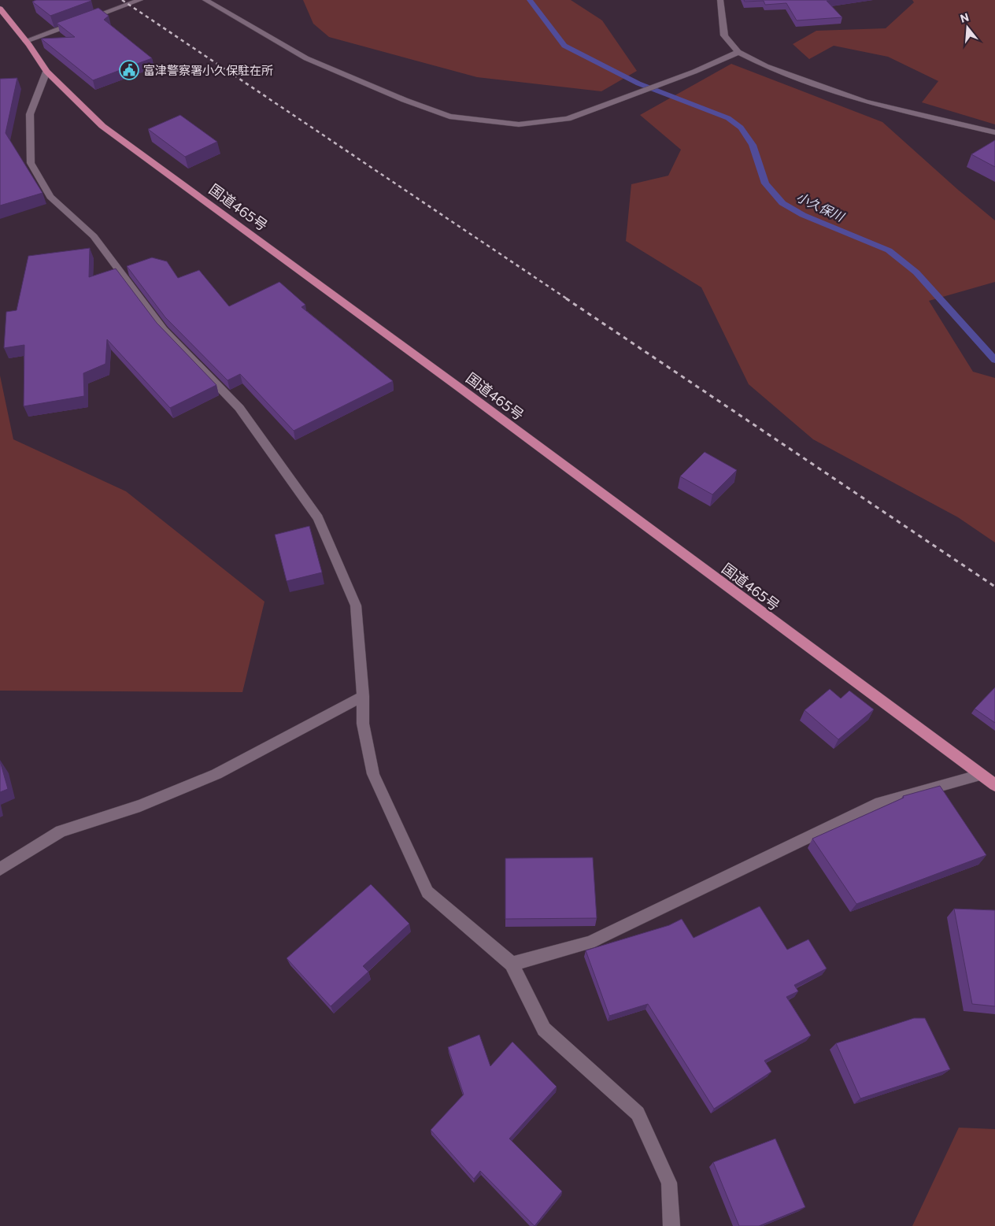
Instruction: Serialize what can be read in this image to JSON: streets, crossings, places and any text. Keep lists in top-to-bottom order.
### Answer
{
  "streets": {
    "highway": ["国道465号"]
  },
  "water": ["小久保川"],
  "places": {
    "public building": ["富津警察署小久保駐在所"]
  },
  "north": "top"
}
